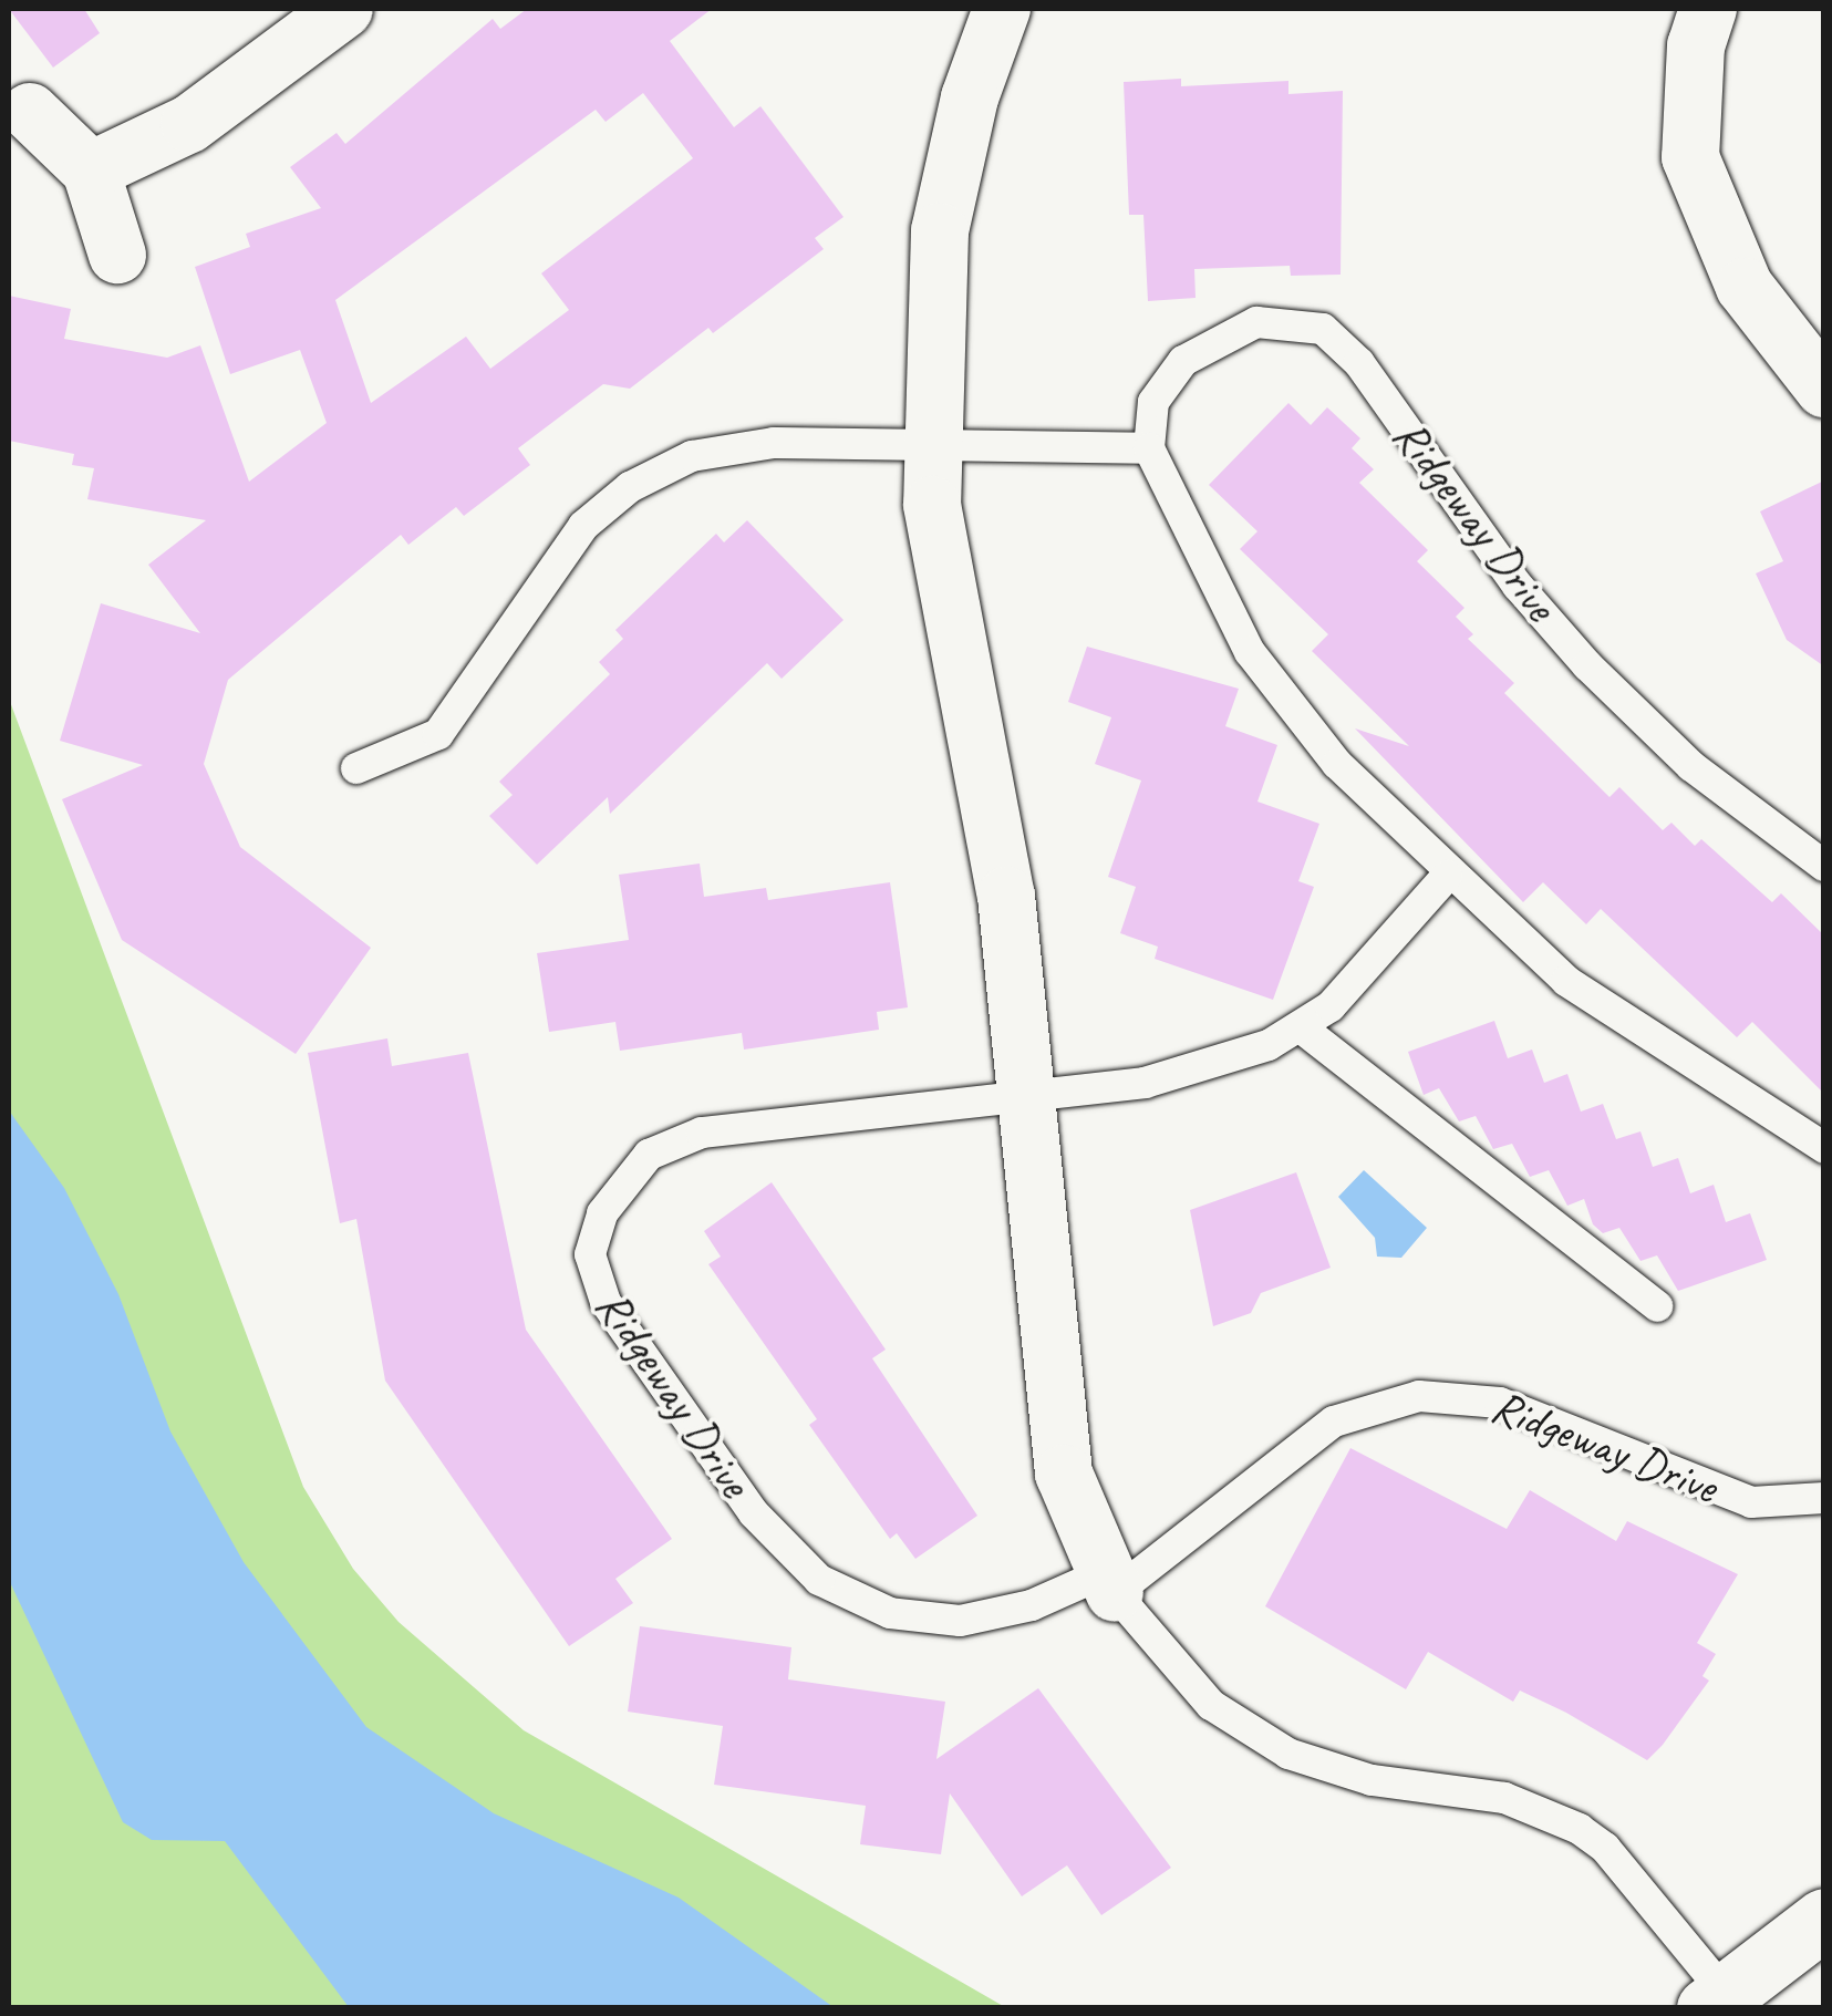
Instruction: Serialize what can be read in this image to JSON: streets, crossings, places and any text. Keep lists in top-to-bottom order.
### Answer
{
  "streets": {
    "lane": ["Ridgeway Drive"]
  }
}
